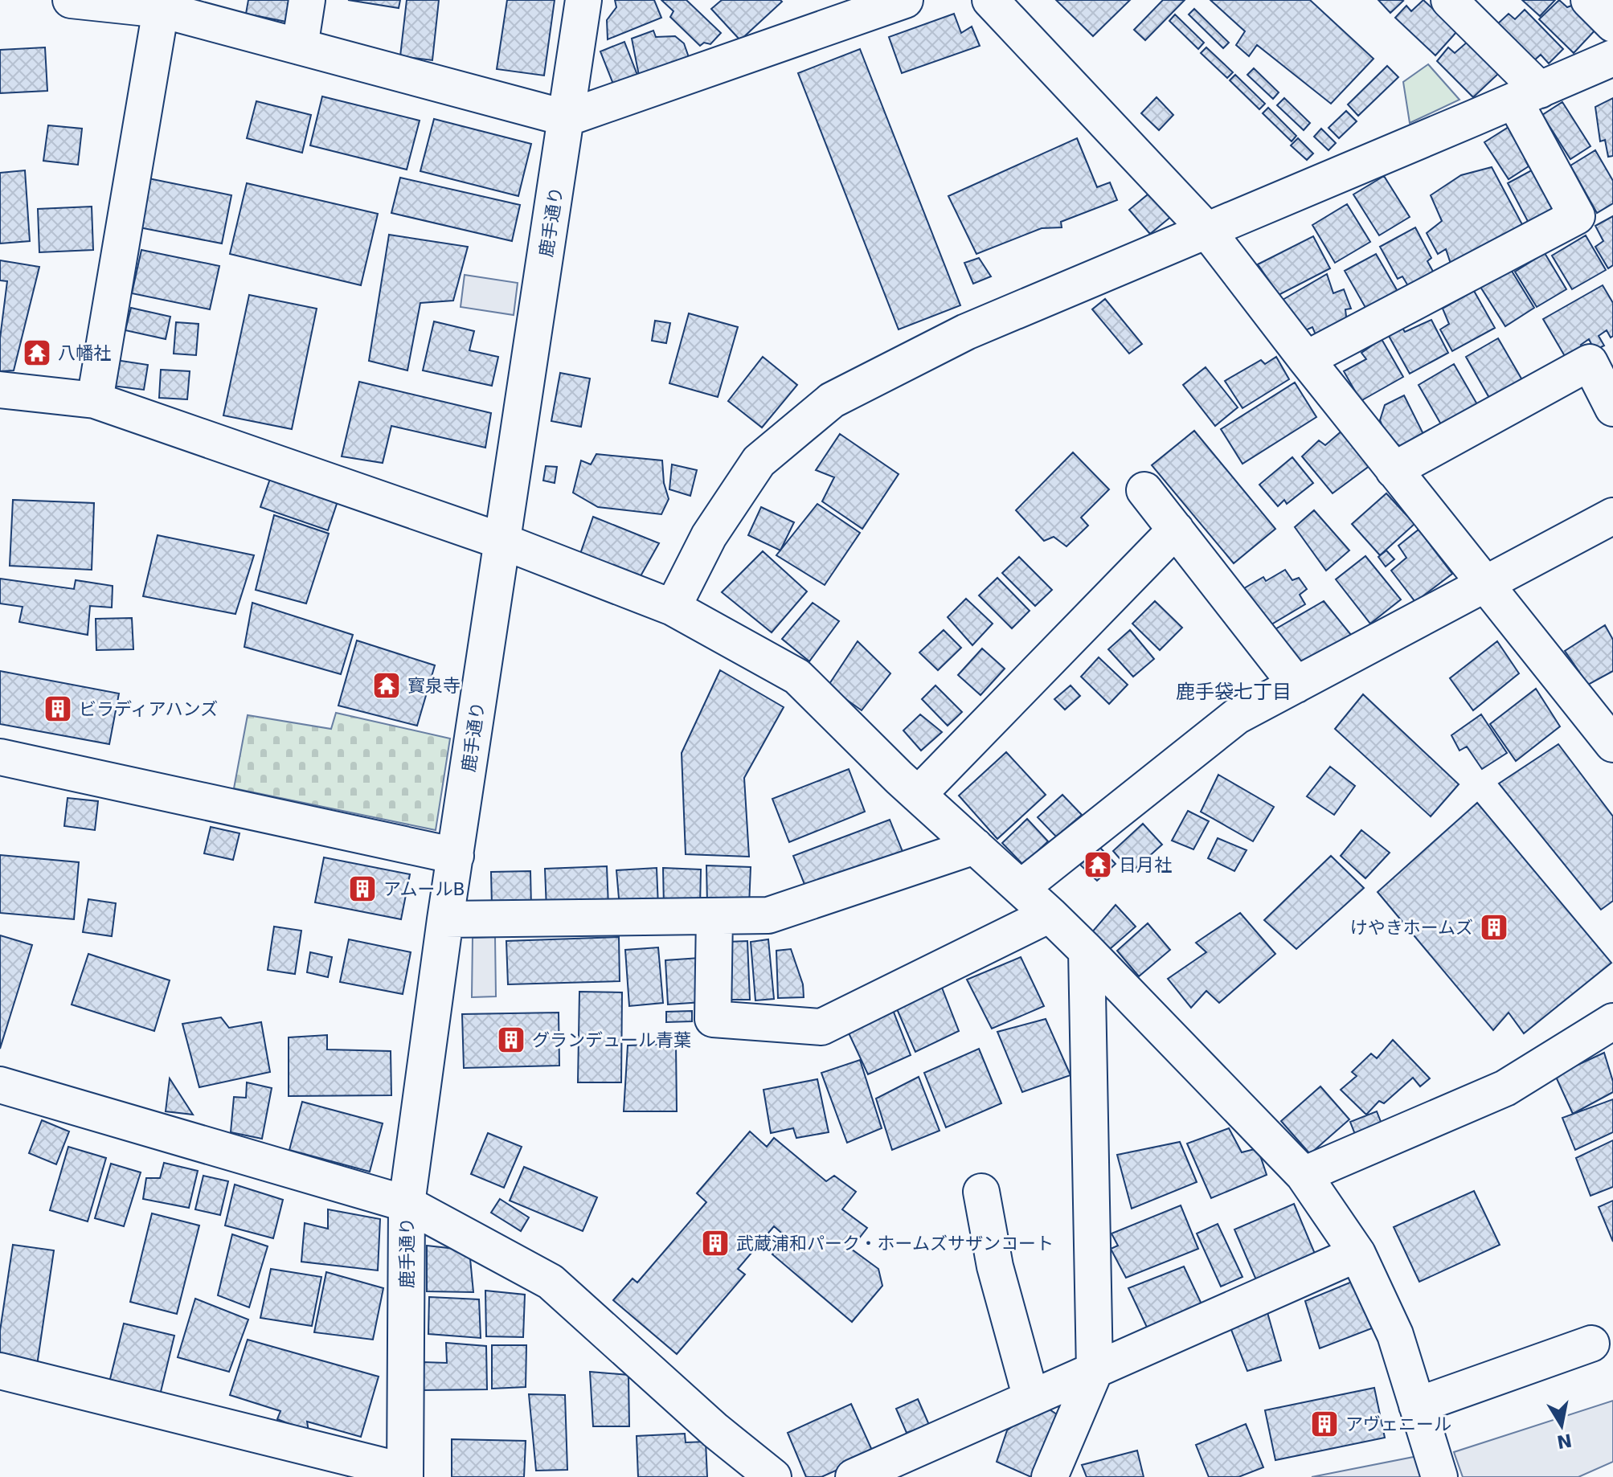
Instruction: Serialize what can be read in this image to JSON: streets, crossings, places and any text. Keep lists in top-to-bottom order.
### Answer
{
  "streets": {
    "street": ["鹿手通り"]
  },
  "districts": ["鹿手袋七丁目"],
  "places": {
    "temple": ["八幡社", "寳泉寺", "日月社"],
    "building": [
      "ビラディアハンズ",
      "アムールB",
      "けやきホームズ",
      "グランデュール青葉",
      "武蔵浦和パーク・ホームズサザンコート",
      "アヴェニール"
    ]
  },
  "north": "bottom"
}
